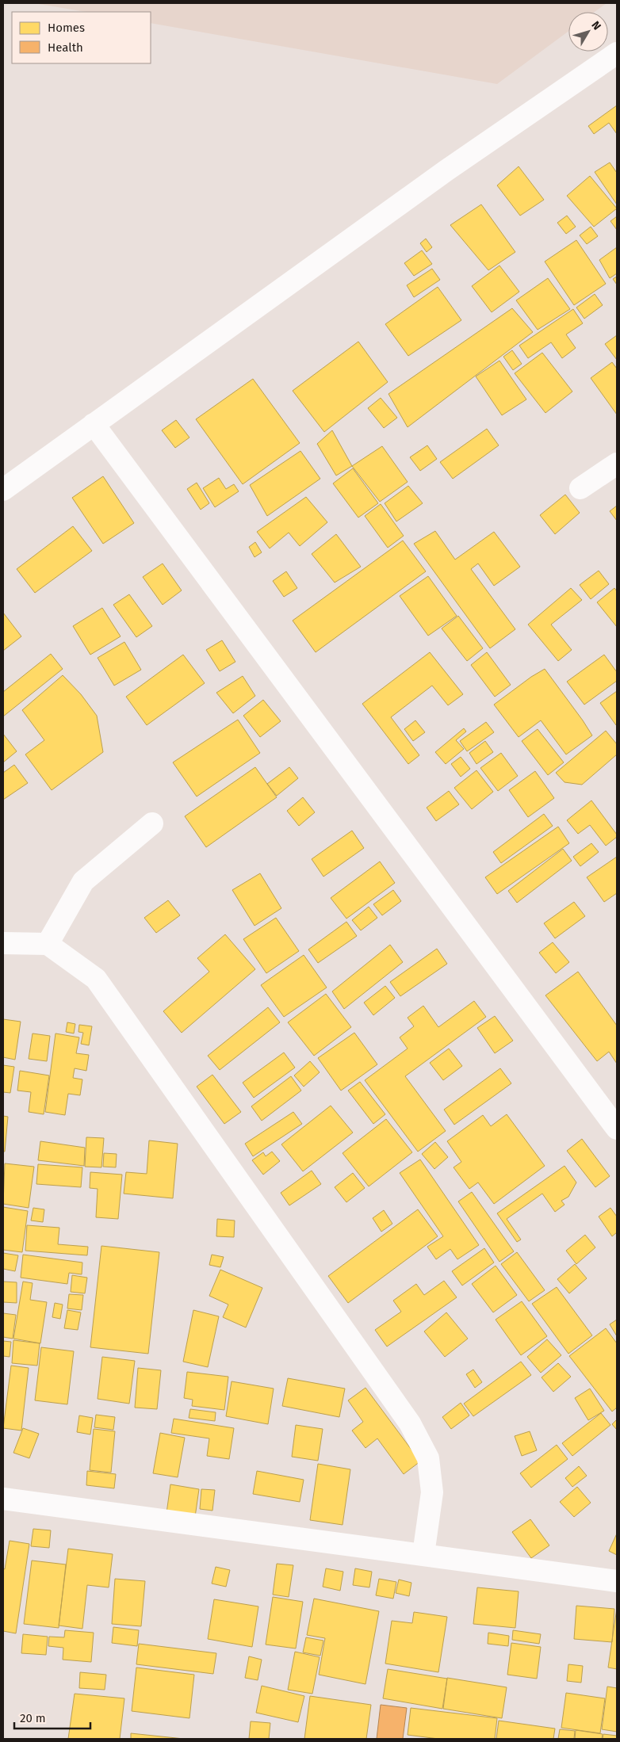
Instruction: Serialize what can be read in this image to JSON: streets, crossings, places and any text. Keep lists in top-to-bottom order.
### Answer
{
  "legend": ["Homes", "Health"],
  "scale_bar": "20 m",
  "north": "top right"
}
